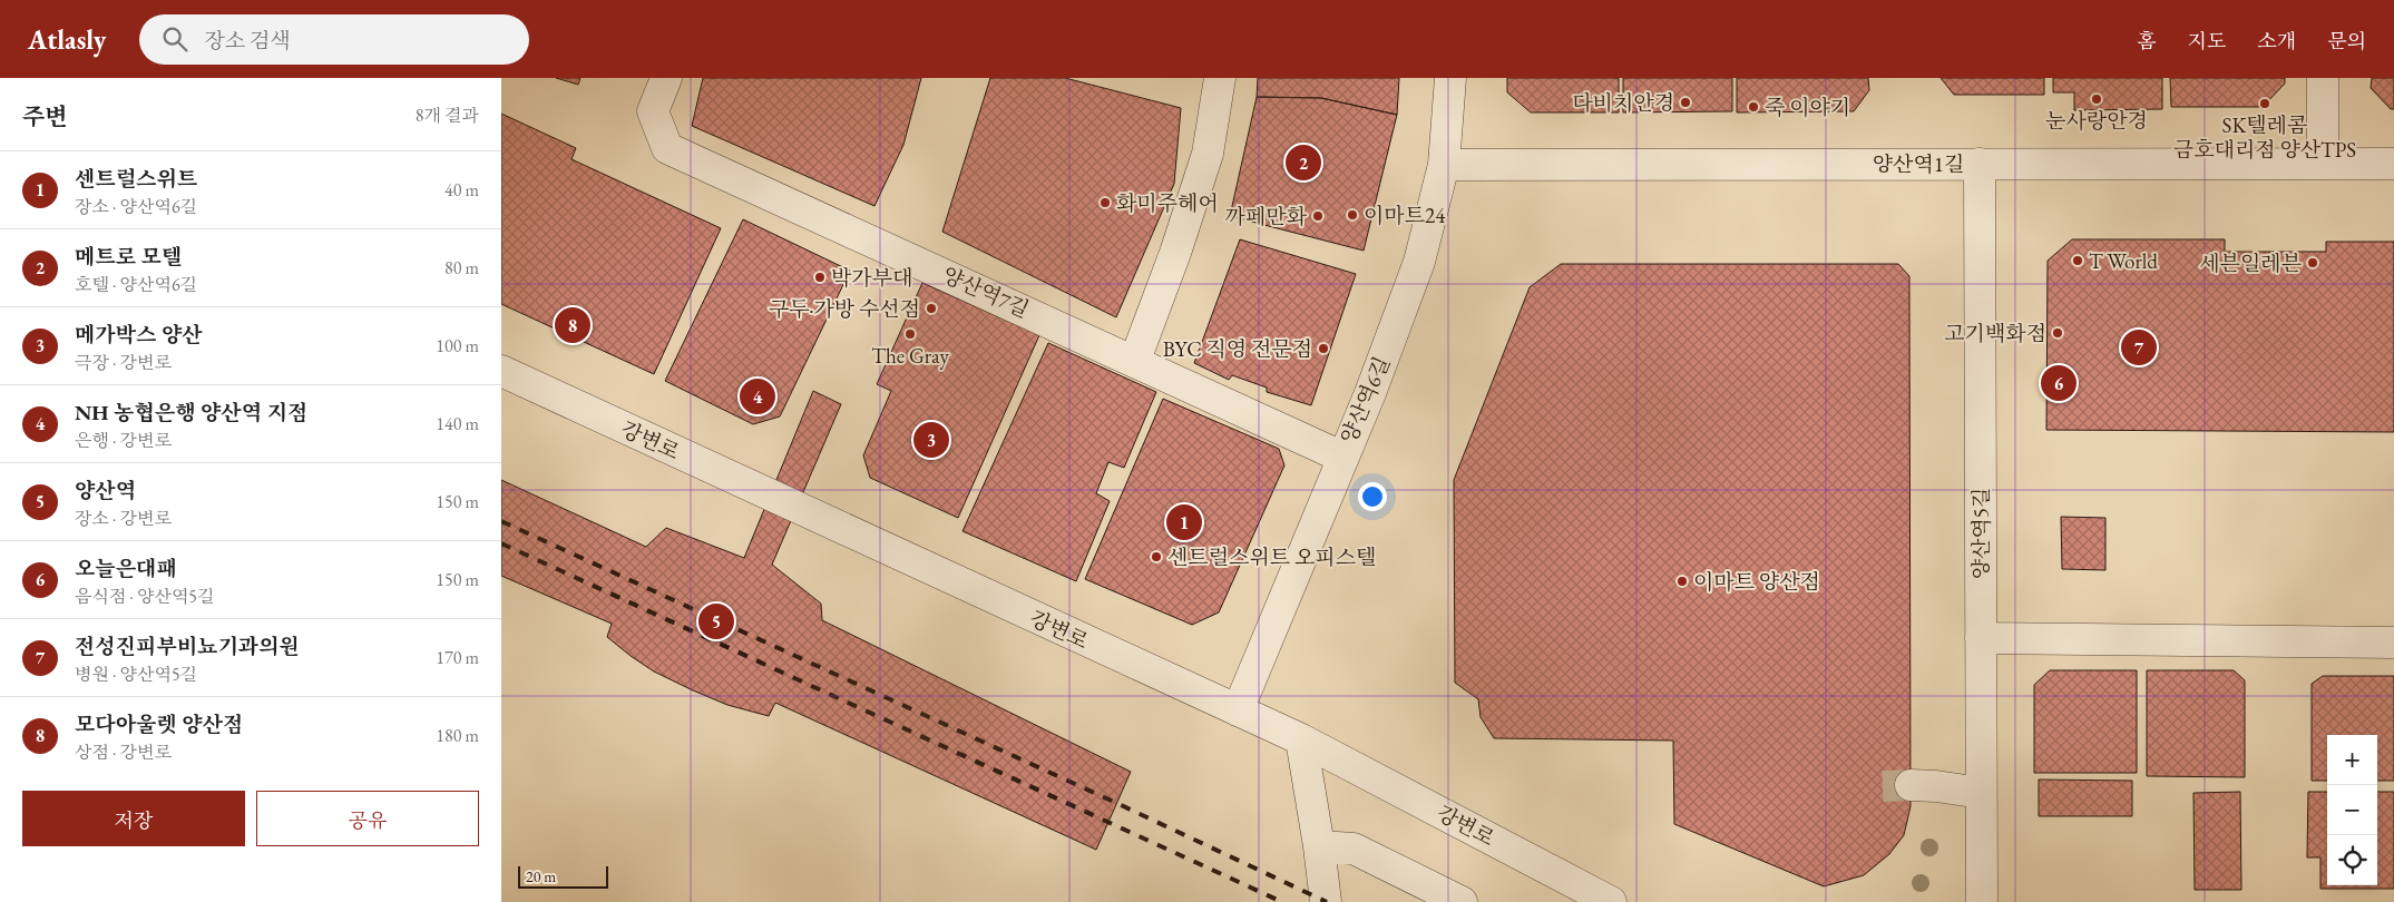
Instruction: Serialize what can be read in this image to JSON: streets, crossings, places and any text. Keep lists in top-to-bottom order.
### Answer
{
  "streets": {
    "street": [
      "양산역1길",
      "양산역7길",
      "양산역6길",
      "강변로",
      "양산역5길"
    ]
  },
  "crossings": [
    ["양산역1길", "양산역6길"],
    ["양산역1길", "양산역5길"],
    ["양산역7길", "양산역6길"],
    ["양산역6길", "강변로"]
  ],
  "places": [
    "눈사랑안경",
    "다비치안경",
    "SK텔레콤 금호대리점 양산TPS",
    "죽 이야기",
    "화미주헤어",
    "이마트24",
    "까페만화",
    "T World",
    "세븐일레븐",
    "박가부대",
    "구두·가방 수선점",
    "고기백화점",
    "The Gray",
    "BYC 직영 전문점",
    "센트럴스위트 오피스텔",
    "이마트 양산점"
  ],
  "scale_bar": "20 m",
  "page": {
    "header": "Atlasly",
    "search": "장소 검색",
    "nav": [
      "홈",
      "지도",
      "소개",
      "문의"
    ],
    "heading": ["주변", "8개 결과"],
    "pins": [
      "2",
      "8",
      "7",
      "6",
      "4",
      "3",
      "1",
      "5"
    ],
    "list": [
      {
        "mark": "1",
        "name": "센트럴스위트",
        "note": "장소 · 양산역6길",
        "value": "40 m"
      },
      {
        "mark": "2",
        "name": "메트로 모텔",
        "note": "호텔 · 양산역6길",
        "value": "80 m"
      },
      {
        "mark": "3",
        "name": "메가박스 양산",
        "note": "극장 · 강변로",
        "value": "100 m"
      },
      {
        "mark": "4",
        "name": "NH 농협은행 양산역 지점",
        "note": "은행 · 강변로",
        "value": "140 m"
      },
      {
        "mark": "5",
        "name": "양산역",
        "note": "장소 · 강변로",
        "value": "150 m"
      },
      {
        "mark": "6",
        "name": "오늘은대패",
        "note": "음식점 · 양산역5길",
        "value": "150 m"
      },
      {
        "mark": "7",
        "name": "전성진피부비뇨기과의원",
        "note": "병원 · 양산역5길",
        "value": "170 m"
      },
      {
        "mark": "8",
        "name": "모다아울렛 양산점",
        "note": "상점 · 강변로",
        "value": "180 m"
      }
    ],
    "map_buttons": ["+", "−"],
    "buttons": ["저장", "공유"],
    "scale": "20 m"
  }
}
